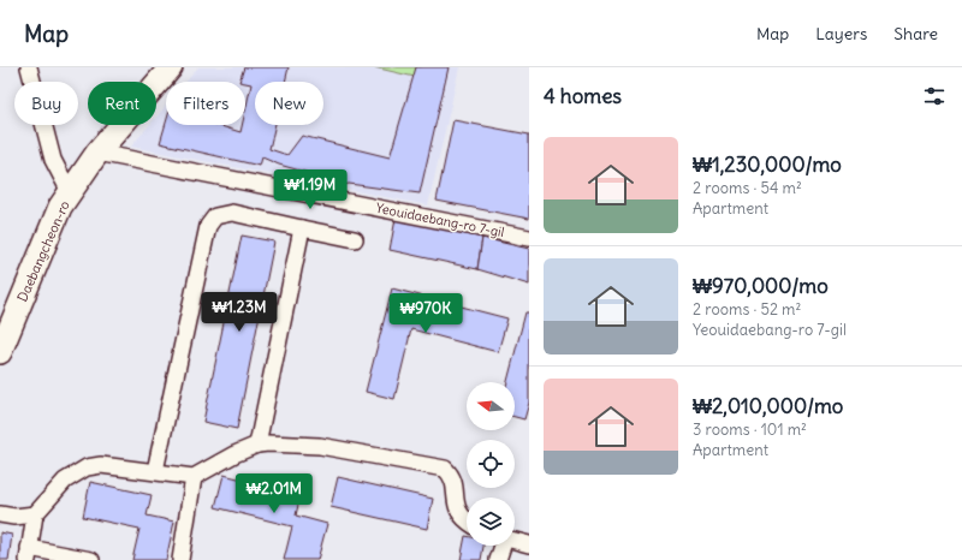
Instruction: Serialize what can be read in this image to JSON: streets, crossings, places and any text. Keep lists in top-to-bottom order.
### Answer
{
  "streets": {
    "main road": ["Daebangcheon-ro"],
    "street": ["Yeouidaebang-ro 7-gil"]
  },
  "crossings": [
    ["Yeouidaebang-ro 7-gil", "Daebangcheon-ro"]
  ],
  "north": "left",
  "page": {
    "header": "Map",
    "nav": ["Map", "Layers", "Share"],
    "heading": "4 homes",
    "chip": [
      "Buy",
      "Rent",
      "Filters",
      "New"
    ],
    "list": [
      {
        "name": "₩1,230,000/mo",
        "note": "2 rooms · 54 m² · Apartment"
      },
      {
        "name": "₩970,000/mo",
        "note": "2 rooms · 52 m² · Yeouidaebang-ro 7-gil"
      },
      {
        "name": "₩2,010,000/mo",
        "note": "3 rooms · 101 m² · Apartment"
      }
    ],
    "price": [
      "₩1.19M",
      "₩1.23M",
      "₩970K",
      "₩2.01M"
    ]
  }
}
